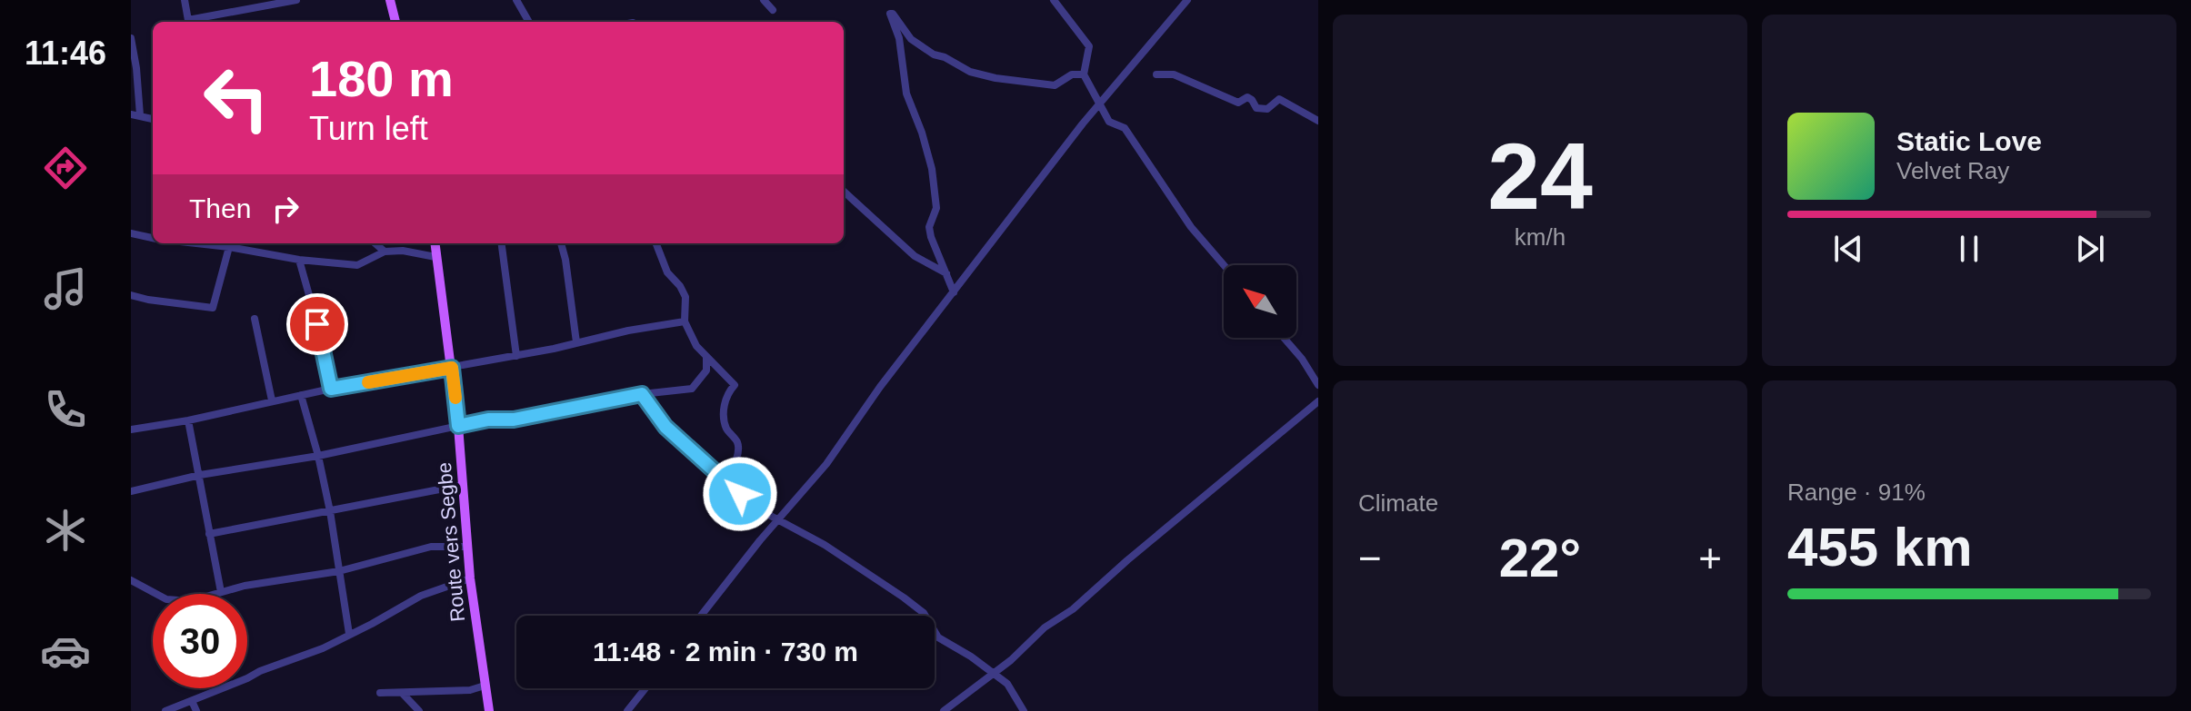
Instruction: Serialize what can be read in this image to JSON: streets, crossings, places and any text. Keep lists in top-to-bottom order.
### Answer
{
  "streets": {
    "main road": ["Route vers Segbe"]
  },
  "north": "top left",
  "page": {
    "tabs": "11:46",
    "tile": [
      ["24", "km/h"],
      "Climate",
      ["Range · 91%", "455 km"]
    ],
    "turn": ["180 m", "Turn left"],
    "song": ["Static Love", "Velvet Ray"],
    "then": "Then",
    "heat": ["−", "22°", "+"],
    "limit": "30",
    "trip": "11:48 · 2 min · 730 m"
  }
}
